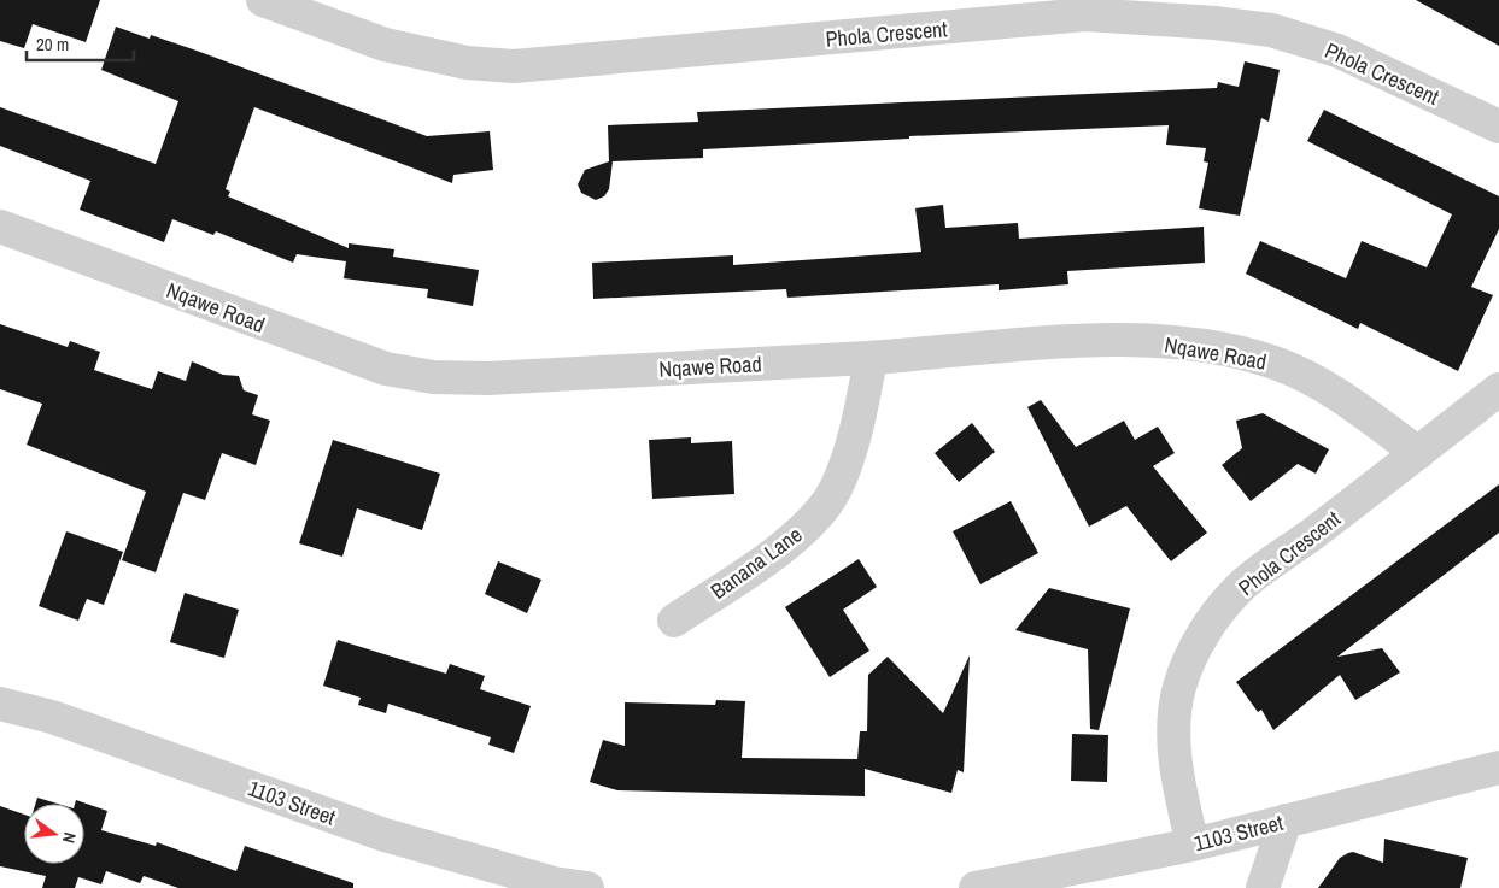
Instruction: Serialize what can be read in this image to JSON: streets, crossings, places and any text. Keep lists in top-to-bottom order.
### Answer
{
  "streets": {
    "street": [
      "Phola Crescent",
      "Nqawe Road",
      "Banana Lane",
      "1103 Street"
    ]
  },
  "crossings": [
    ["Phola Crescent", "Nqawe Road"],
    ["Phola Crescent", "1103 Street"],
    ["Nqawe Road", "Banana Lane"]
  ],
  "scale_bar": "20 m",
  "north": "right"
}
